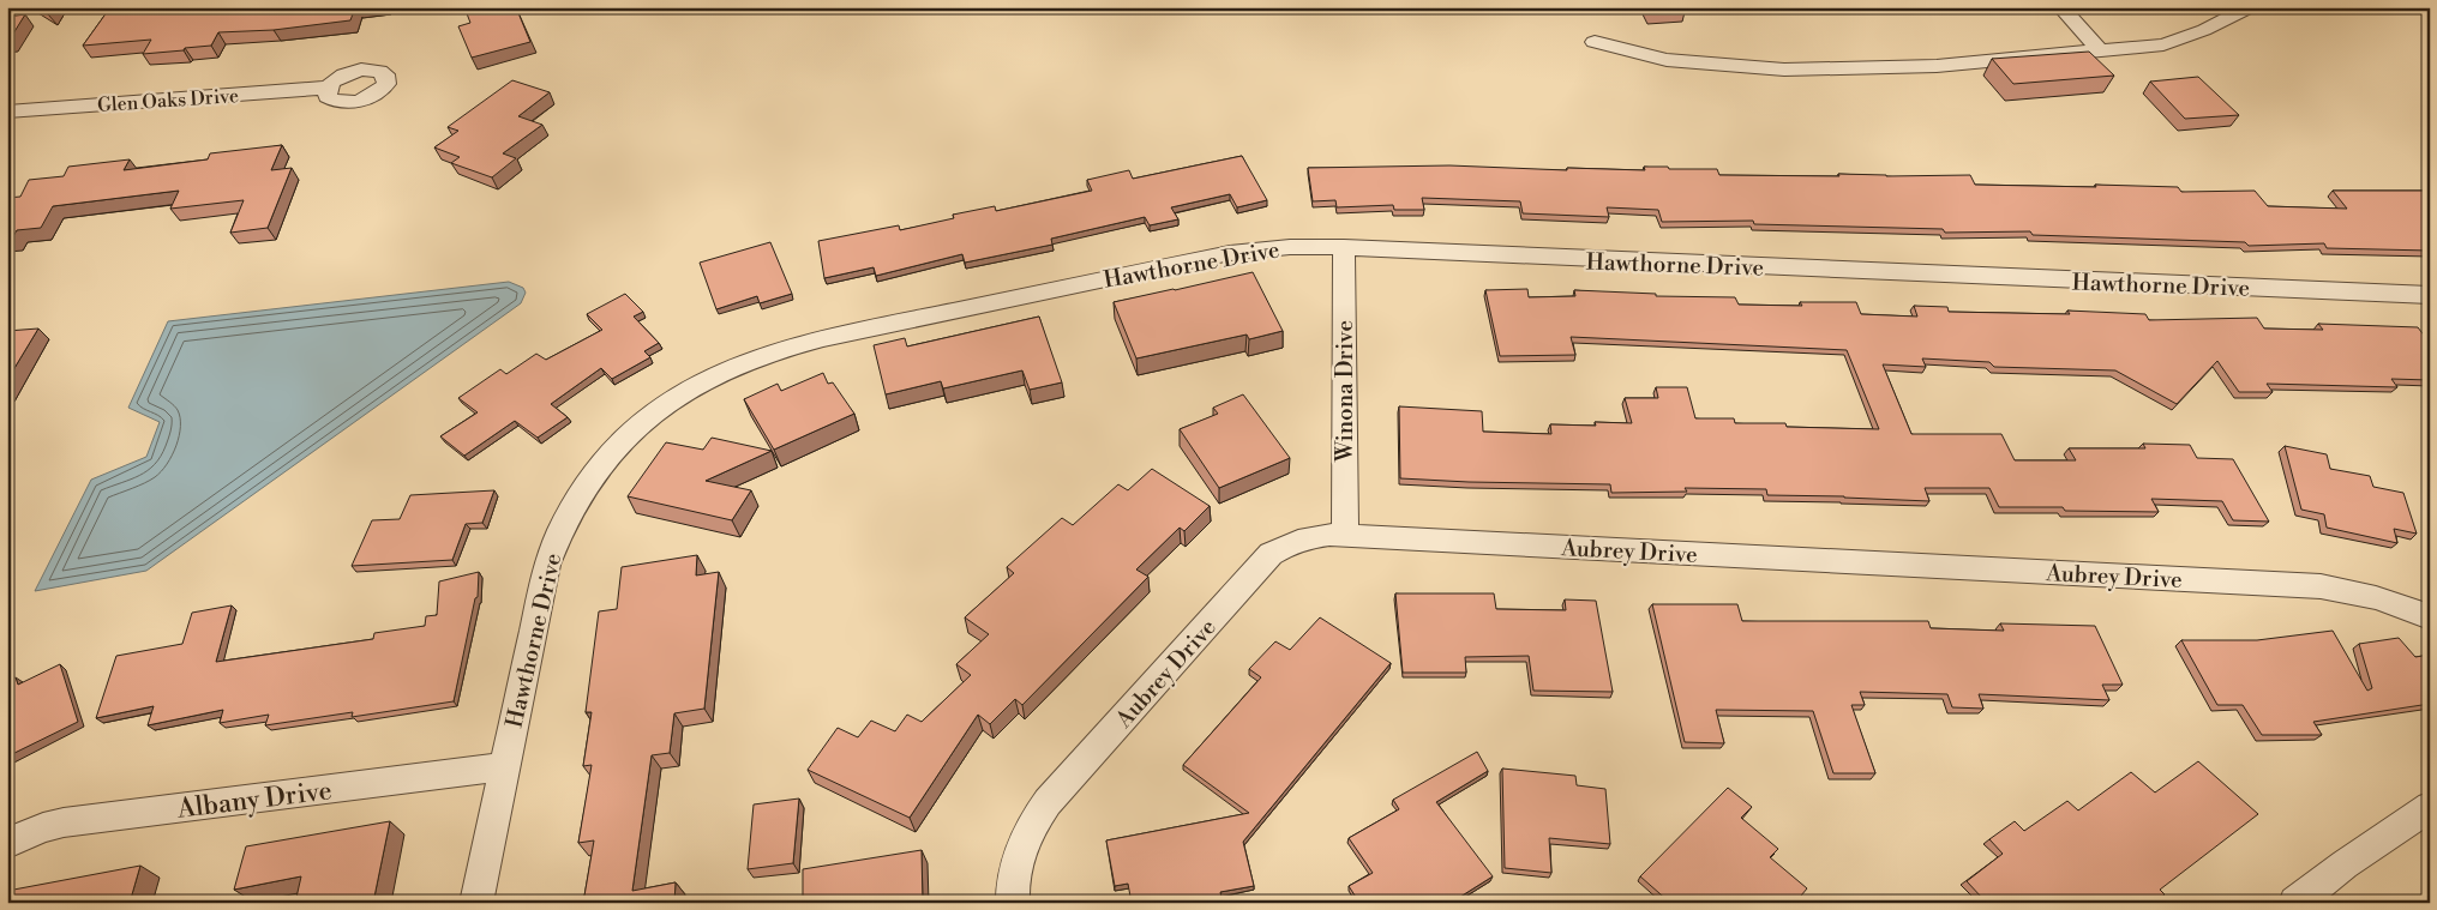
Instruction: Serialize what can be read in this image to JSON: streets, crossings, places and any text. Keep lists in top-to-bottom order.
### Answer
{
  "streets": {
    "street": [
      "Glen Oaks Drive",
      "Hawthorne Drive",
      "Winona Drive",
      "Aubrey Drive",
      "Albany Drive"
    ]
  },
  "crossings": [
    ["Hawthorne Drive", "Winona Drive"],
    ["Hawthorne Drive", "Albany Drive"],
    ["Winona Drive", "Aubrey Drive"]
  ]
}
